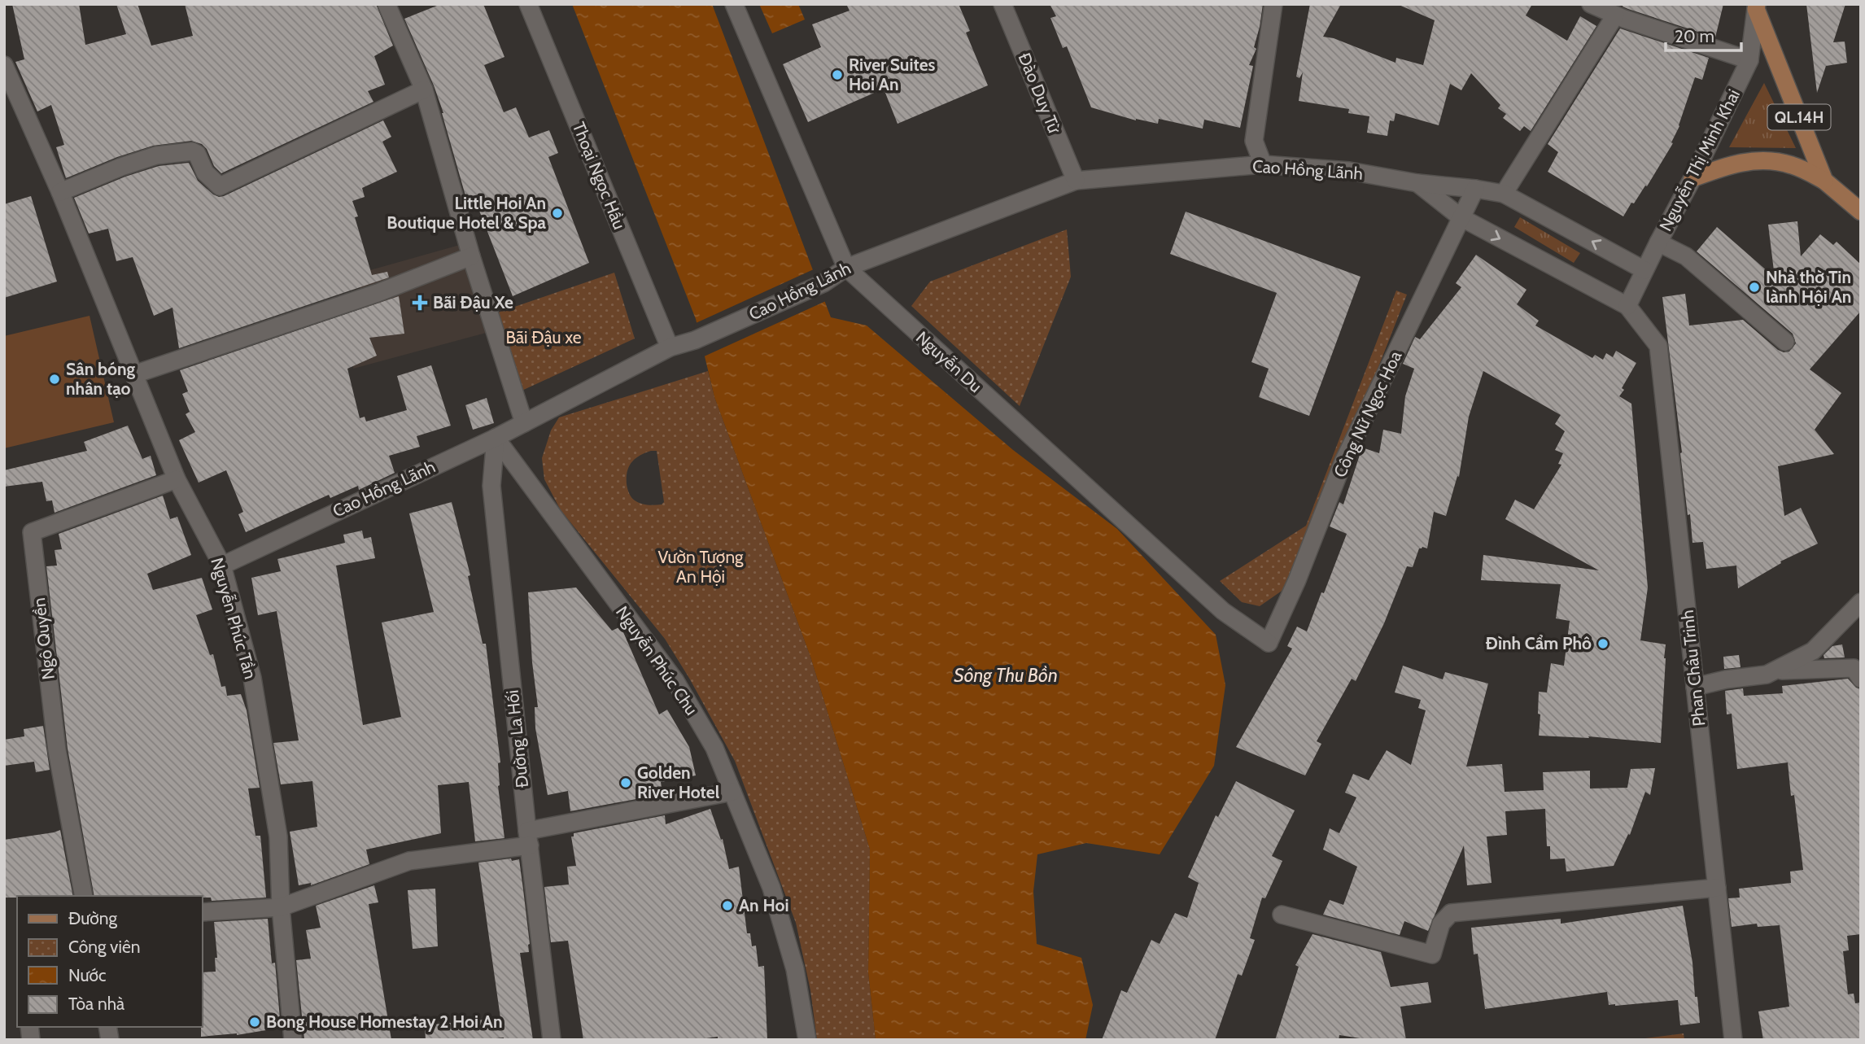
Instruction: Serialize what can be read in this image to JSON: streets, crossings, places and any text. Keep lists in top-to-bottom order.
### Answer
{
  "streets": {
    "main road": ["QL.14H"],
    "street": [
      "Đào Duy Từ",
      "Nguyễn Thị Minh Khai",
      "Cao Hồng Lãnh",
      "Thoại Ngọc Hầu",
      "Nguyễn Du",
      "Công Nữ Ngọc Hoa",
      "Nguyễn Phúc Tần",
      "Ngô Quyền",
      "Nguyễn Phúc Chu",
      "Phan Châu Trinh",
      "Đường La Hối"
    ]
  },
  "crossings": [
    ["Đào Duy Từ", "Cao Hồng Lãnh"],
    ["QL.14H", "Nguyễn Thị Minh Khai"],
    ["Nguyễn Thị Minh Khai", "Cao Hồng Lãnh"],
    ["Nguyễn Thị Minh Khai", "Phan Châu Trinh"],
    ["Cao Hồng Lãnh", "Thoại Ngọc Hầu"],
    ["Cao Hồng Lãnh", "Nguyễn Du"],
    ["Cao Hồng Lãnh", "Công Nữ Ngọc Hoa"],
    ["Cao Hồng Lãnh", "Nguyễn Phúc Tần"],
    ["Cao Hồng Lãnh", "Nguyễn Phúc Chu"],
    ["Cao Hồng Lãnh", "Phan Châu Trinh"],
    ["Cao Hồng Lãnh", "Đường La Hối"],
    ["Nguyễn Du", "Công Nữ Ngọc Hoa"],
    ["Nguyễn Phúc Tần", "Ngô Quyền"],
    ["Nguyễn Phúc Chu", "Đường La Hối"]
  ],
  "water": ["Sông Thu Bồn"],
  "parks": ["Bãi Đậu xe", "Vườn Tượng An Hội"],
  "places": {
    "other": [
      "River Suites Hoi An",
      "Little Hoi An Boutique Hotel & Spa",
      "Nhà thờ Tin lành Hội An",
      "Sân bóng nhân tạo",
      "Đình Cẩm Phô",
      "Golden River Hotel",
      "An Hoi",
      "Bong House Homestay 2 Hoi An"
    ],
    "health": ["Bãi Đậu Xe"]
  },
  "legend": [
    "Đường",
    "Công viên",
    "Nước",
    "Tòa nhà"
  ],
  "scale_bar": "20 m"
}
